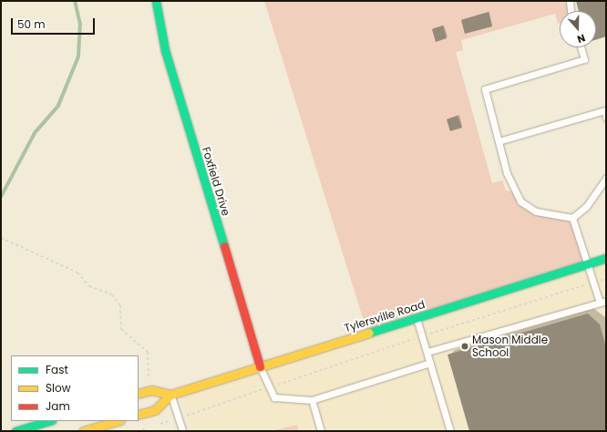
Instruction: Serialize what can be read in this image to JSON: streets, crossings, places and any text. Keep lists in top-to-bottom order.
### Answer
{
  "streets": {
    "main road": ["Foxfield Drive", "Tylersville Road"]
  },
  "crossings": [
    ["Foxfield Drive", "Tylersville Road"]
  ],
  "places": ["Mason Middle School"],
  "legend": ["Fast", "Slow", "Jam"],
  "scale_bar": "50 m",
  "north": "bottom"
}
